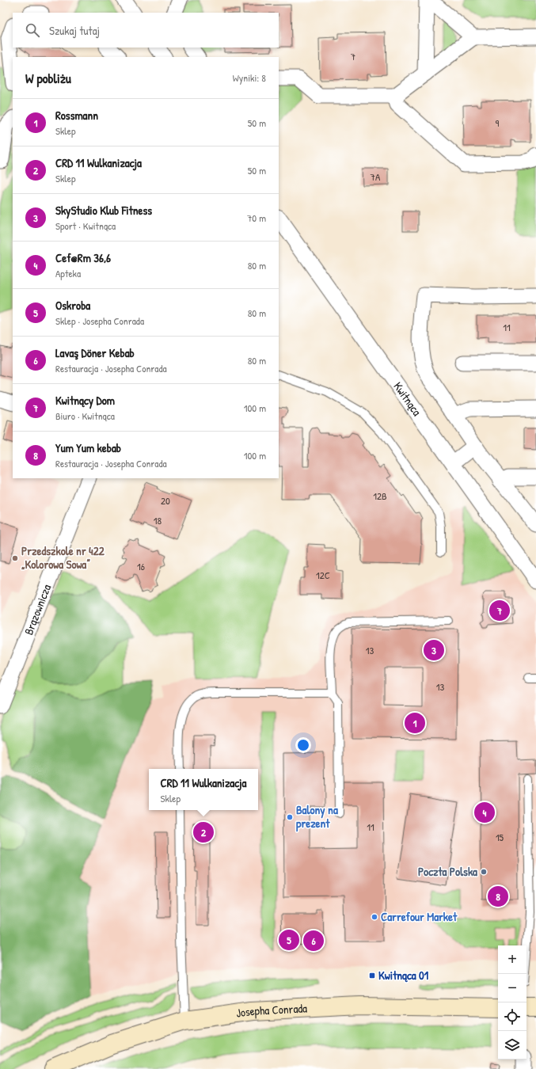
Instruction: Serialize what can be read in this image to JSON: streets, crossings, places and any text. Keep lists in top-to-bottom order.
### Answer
{
  "streets": {
    "street": ["Kwitnąca", "Brązownicza", "Josepha Conrada"]
  },
  "places": {
    "other": [
      "Przedszkole nr 422 „Kolorowa Sowa”",
      "Balony na prezent",
      "Poczta Polska",
      "Carrefour Market"
    ],
    "transit": ["Kwitnąca 01"]
  },
  "house_numbers": [
    "7",
    "9",
    "7A",
    "11",
    "12B",
    "20",
    "18",
    "16",
    "12C",
    "13",
    "13",
    "11",
    "15"
  ],
  "page": {
    "search": "Szukaj tutaj",
    "heading": ["W pobliżu", "Wyniki: 8"],
    "list": [
      {
        "mark": "1",
        "name": "Rossmann",
        "note": "Sklep",
        "value": "50 m"
      },
      {
        "mark": "2",
        "name": "CRD 11 Wulkanizacja",
        "note": "Sklep",
        "value": "50 m"
      },
      {
        "mark": "3",
        "name": "SkyStudio Klub Fitness",
        "note": "Sport · Kwitnąca",
        "value": "70 m"
      },
      {
        "mark": "4",
        "name": "Cef@Rm 36,6",
        "note": "Apteka",
        "value": "80 m"
      },
      {
        "mark": "5",
        "name": "Oskroba",
        "note": "Sklep · Josepha Conrada",
        "value": "80 m"
      },
      {
        "mark": "6",
        "name": "Lavaş Döner Kebab",
        "note": "Restauracja · Josepha Conrada",
        "value": "80 m"
      },
      {
        "mark": "7",
        "name": "Kwitnący Dom",
        "note": "Biuro · Kwitnąca",
        "value": "100 m"
      },
      {
        "mark": "8",
        "name": "Yum Yum kebab",
        "note": "Restauracja · Josepha Conrada",
        "value": "100 m"
      }
    ],
    "pins": [
      "7",
      "3",
      "1",
      "4",
      "2",
      "8",
      "5",
      "6"
    ],
    "popup": ["CRD 11 Wulkanizacja", "Sklep"],
    "map_buttons": ["+", "−"]
  }
}
